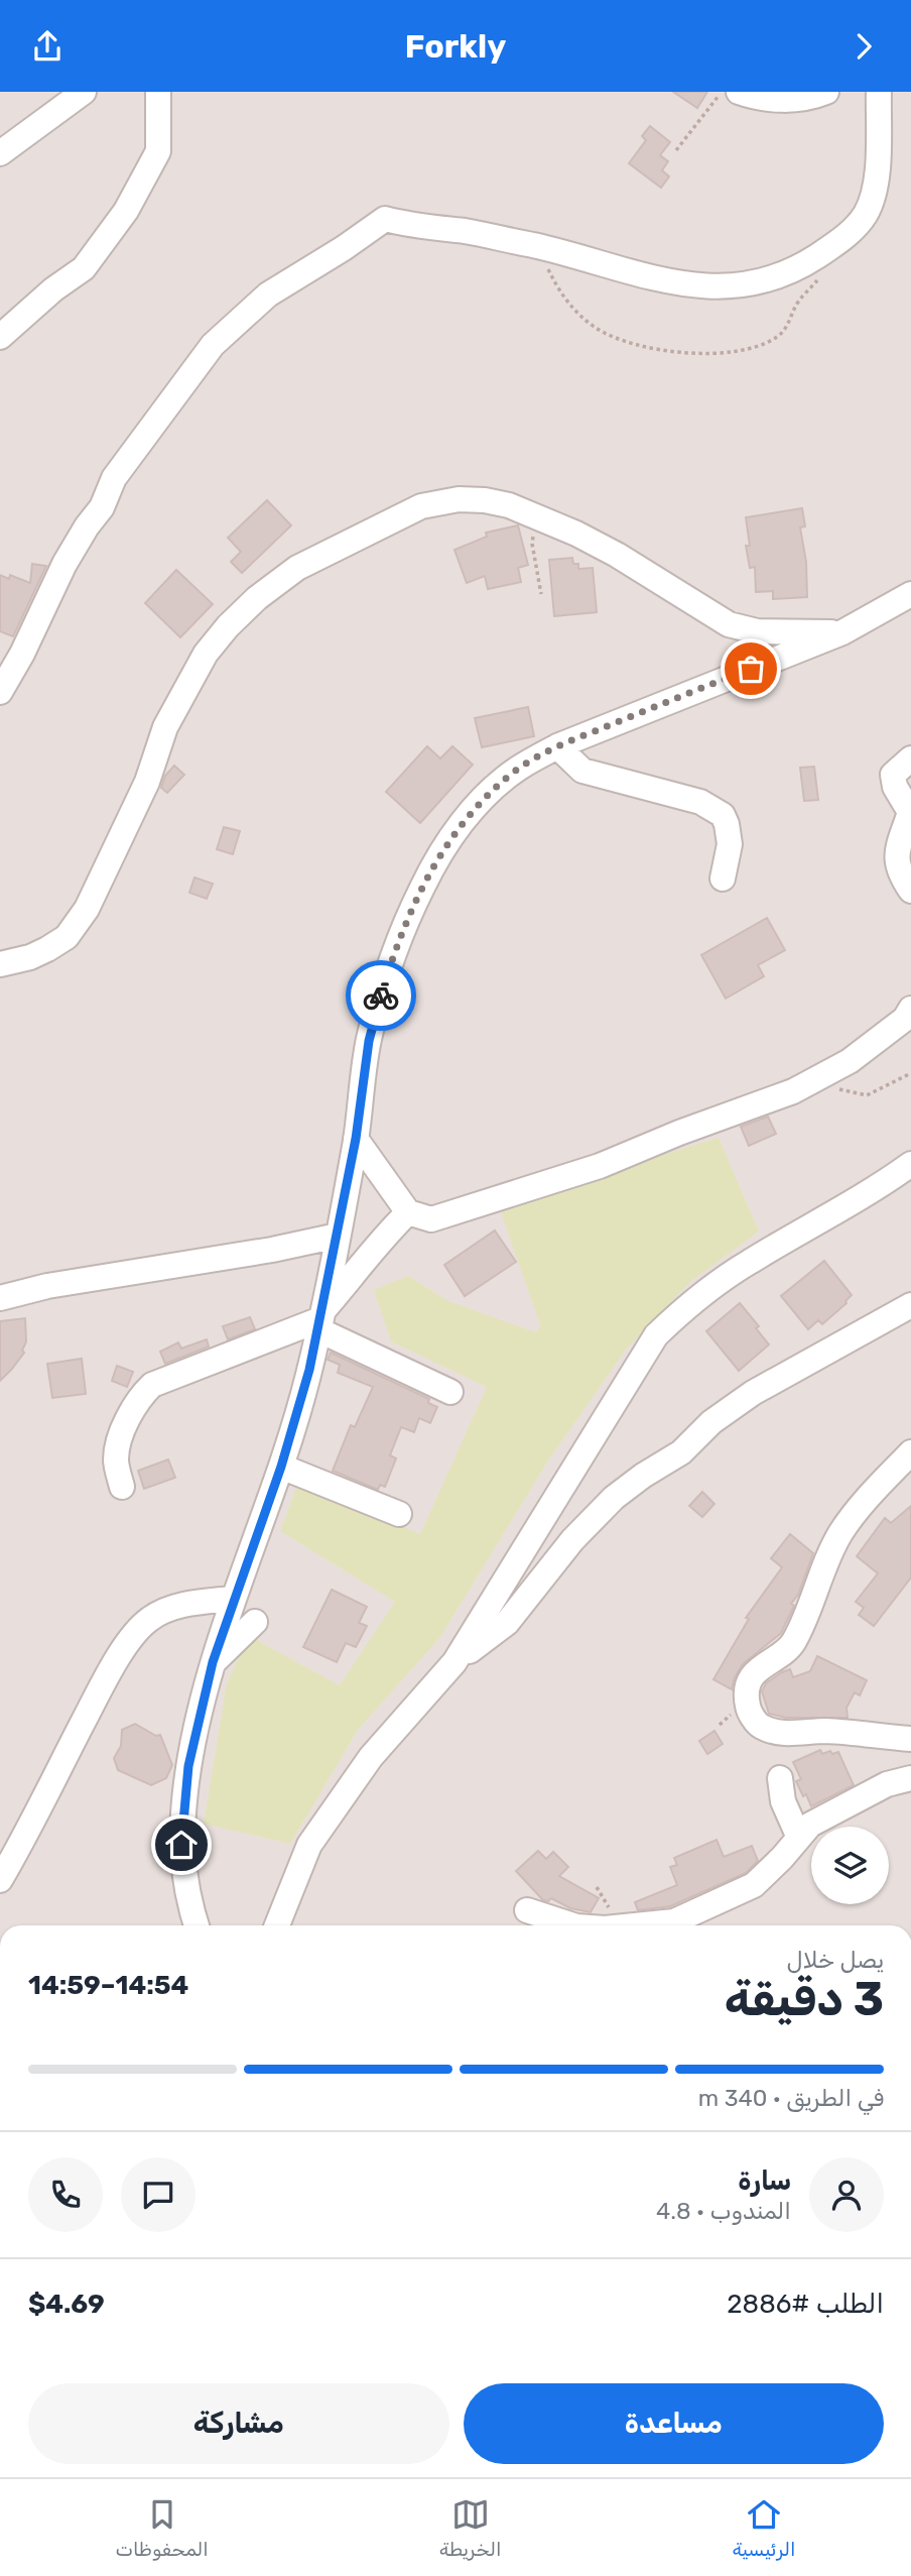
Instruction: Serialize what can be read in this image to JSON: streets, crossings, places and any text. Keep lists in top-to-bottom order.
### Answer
{
  "page": {
    "header": "Forkly",
    "heading": ["3 دقيقة", "يصل خلال", "14:54–14:59"],
    "panel": [
      "سارة",
      "المندوب · 4.8",
      "الطلب #2886",
      "$4.69"
    ],
    "bar": "في الطريق · 340 m",
    "buttons": ["مساعدة", "مشاركة"],
    "tabs": ["الرئيسية", "الخريطة", "المحفوظات"]
  }
}
